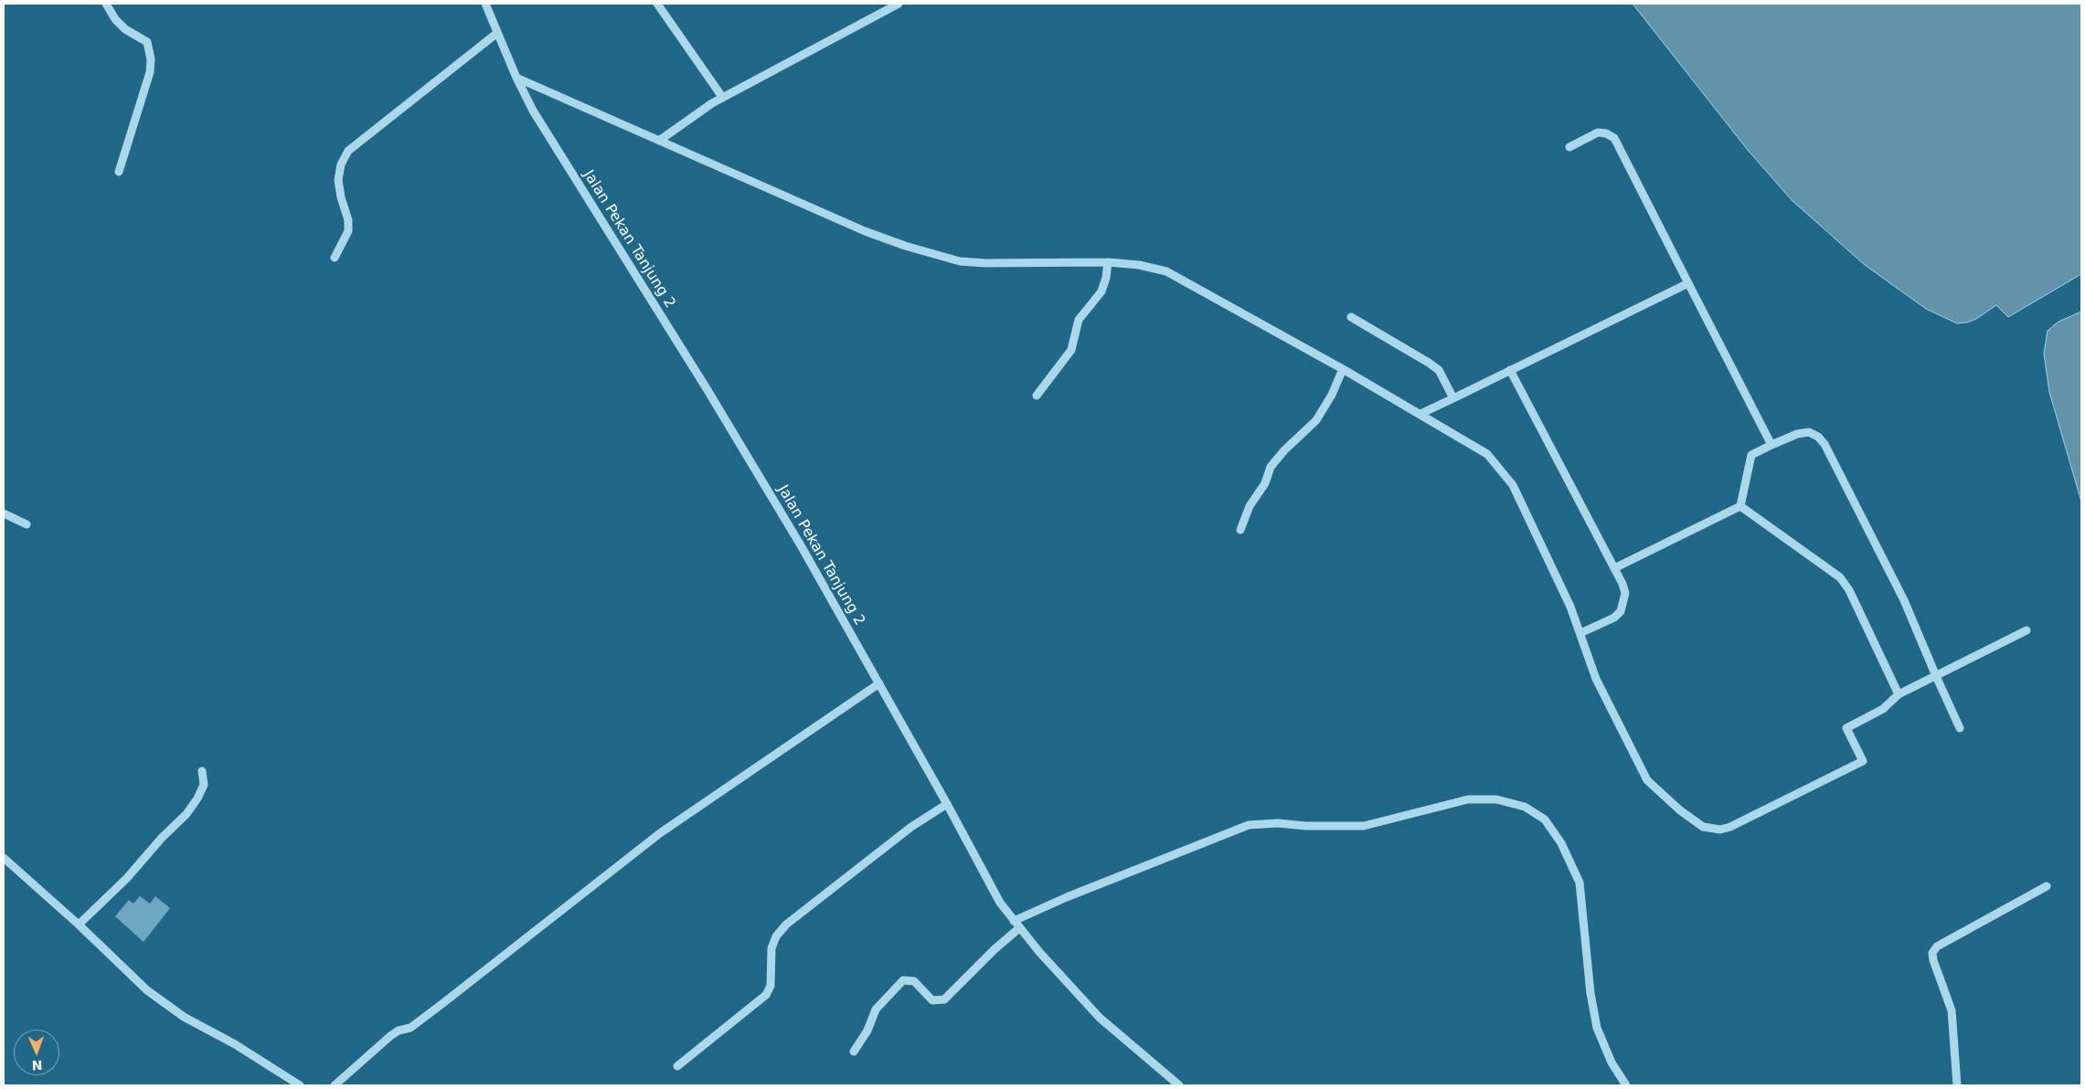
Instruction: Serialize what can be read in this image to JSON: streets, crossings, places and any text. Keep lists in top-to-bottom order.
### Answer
{
  "streets": {
    "street": ["Jalan Pekan Tanjung 2"]
  },
  "north": "bottom"
}
